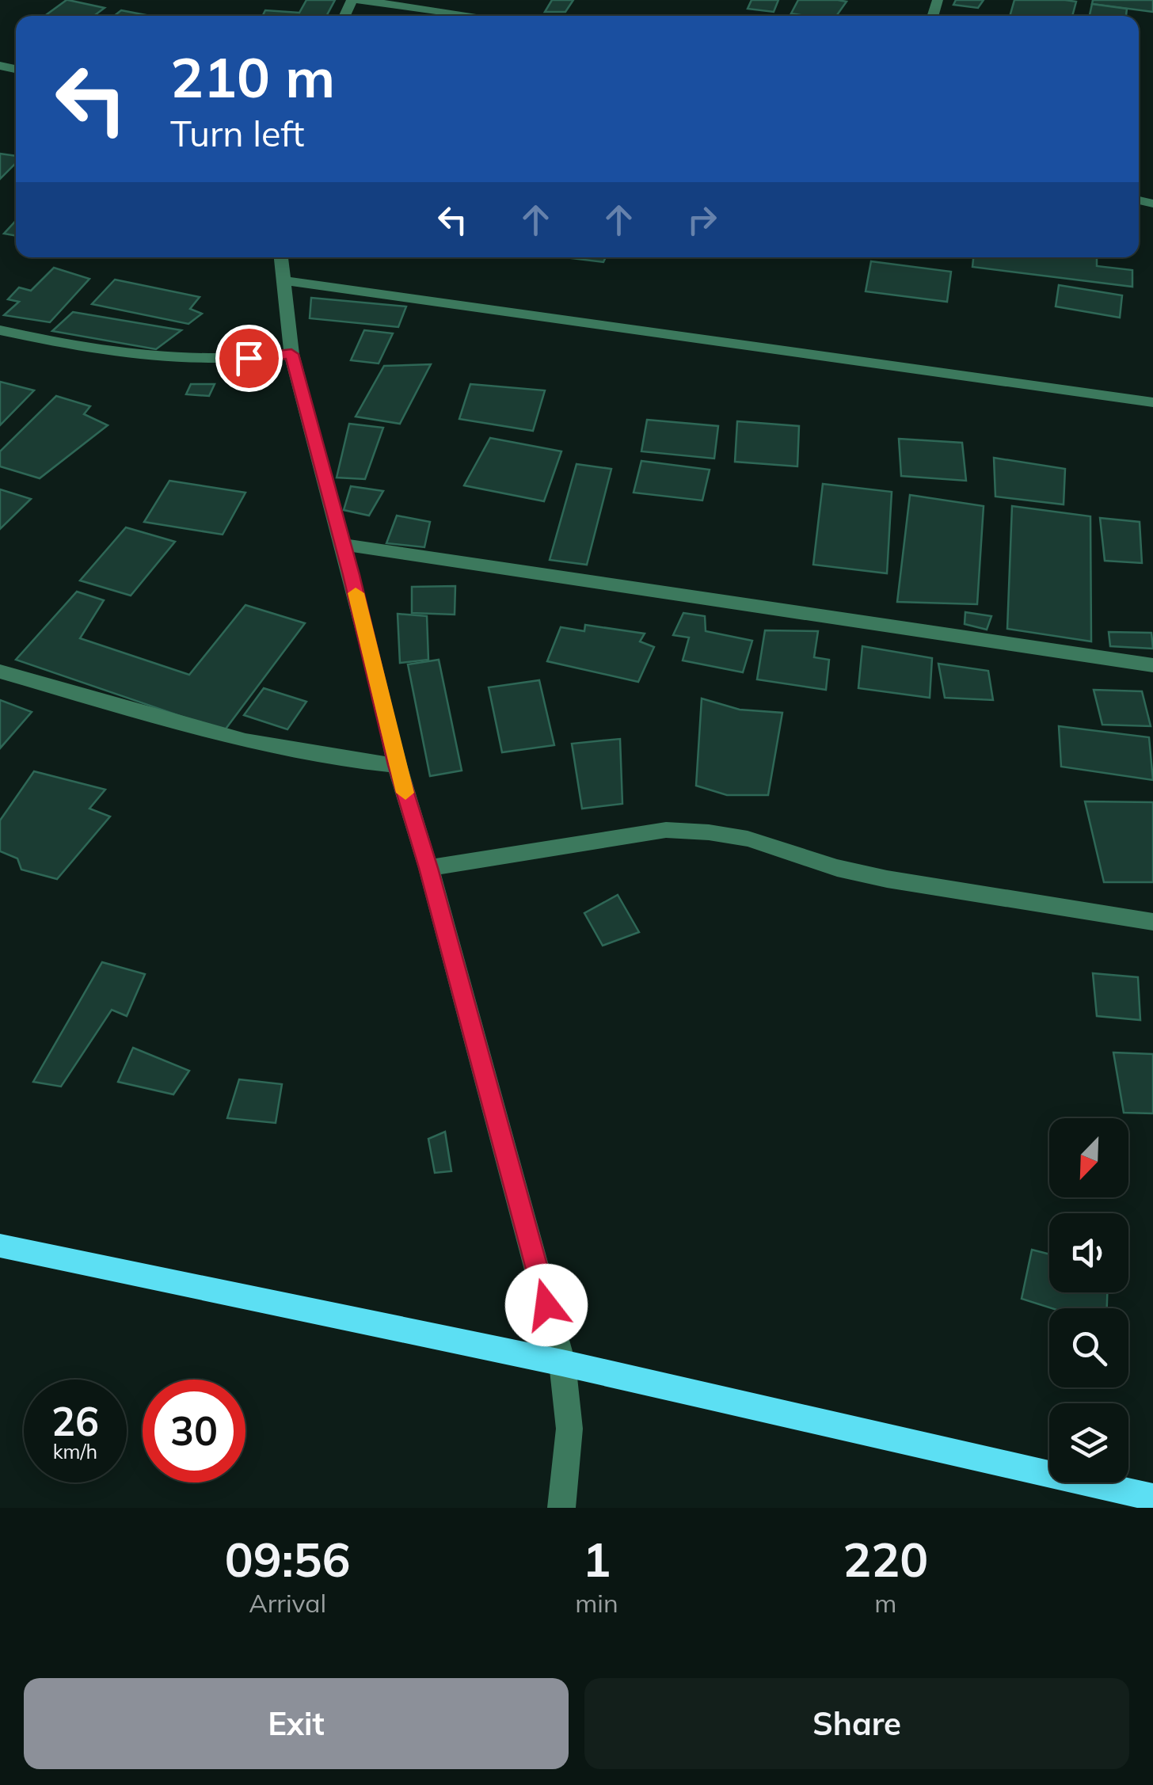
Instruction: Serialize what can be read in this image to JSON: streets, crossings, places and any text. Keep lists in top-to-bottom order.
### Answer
{
  "north": "bottom left",
  "page": {
    "turn": ["210 m", "Turn left"],
    "speed": "26 km/h",
    "limit": "30",
    "eta": [
      "09:56",
      "Arrival",
      "1",
      "min",
      "220",
      "m"
    ],
    "buttons": ["Exit", "Share"]
  }
}
